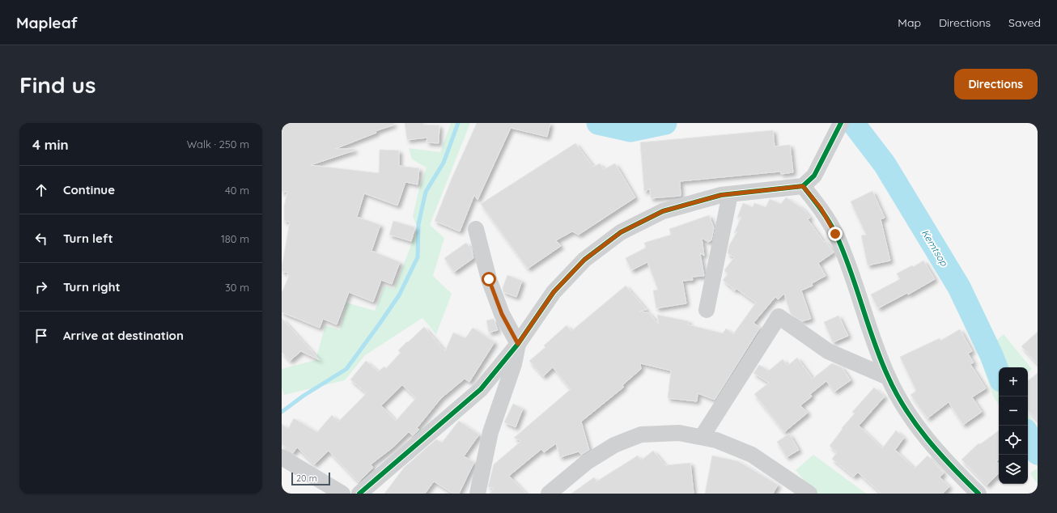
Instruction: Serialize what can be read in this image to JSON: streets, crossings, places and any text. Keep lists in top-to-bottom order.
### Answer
{
  "water": ["Kemtsop"],
  "scale_bar": "20 m",
  "page": {
    "header": "Mapleaf",
    "nav": ["Map", "Directions", "Saved"],
    "buttons": "Directions",
    "title": "Find us",
    "heading": ["4 min", "Walk · 250 m"],
    "list": [
      ["Continue", "40 m"],
      ["Turn left", "180 m"],
      ["Turn right", "30 m"],
      "Arrive at destination"
    ],
    "map_buttons": ["+", "−"],
    "scale": "20 m"
  }
}
